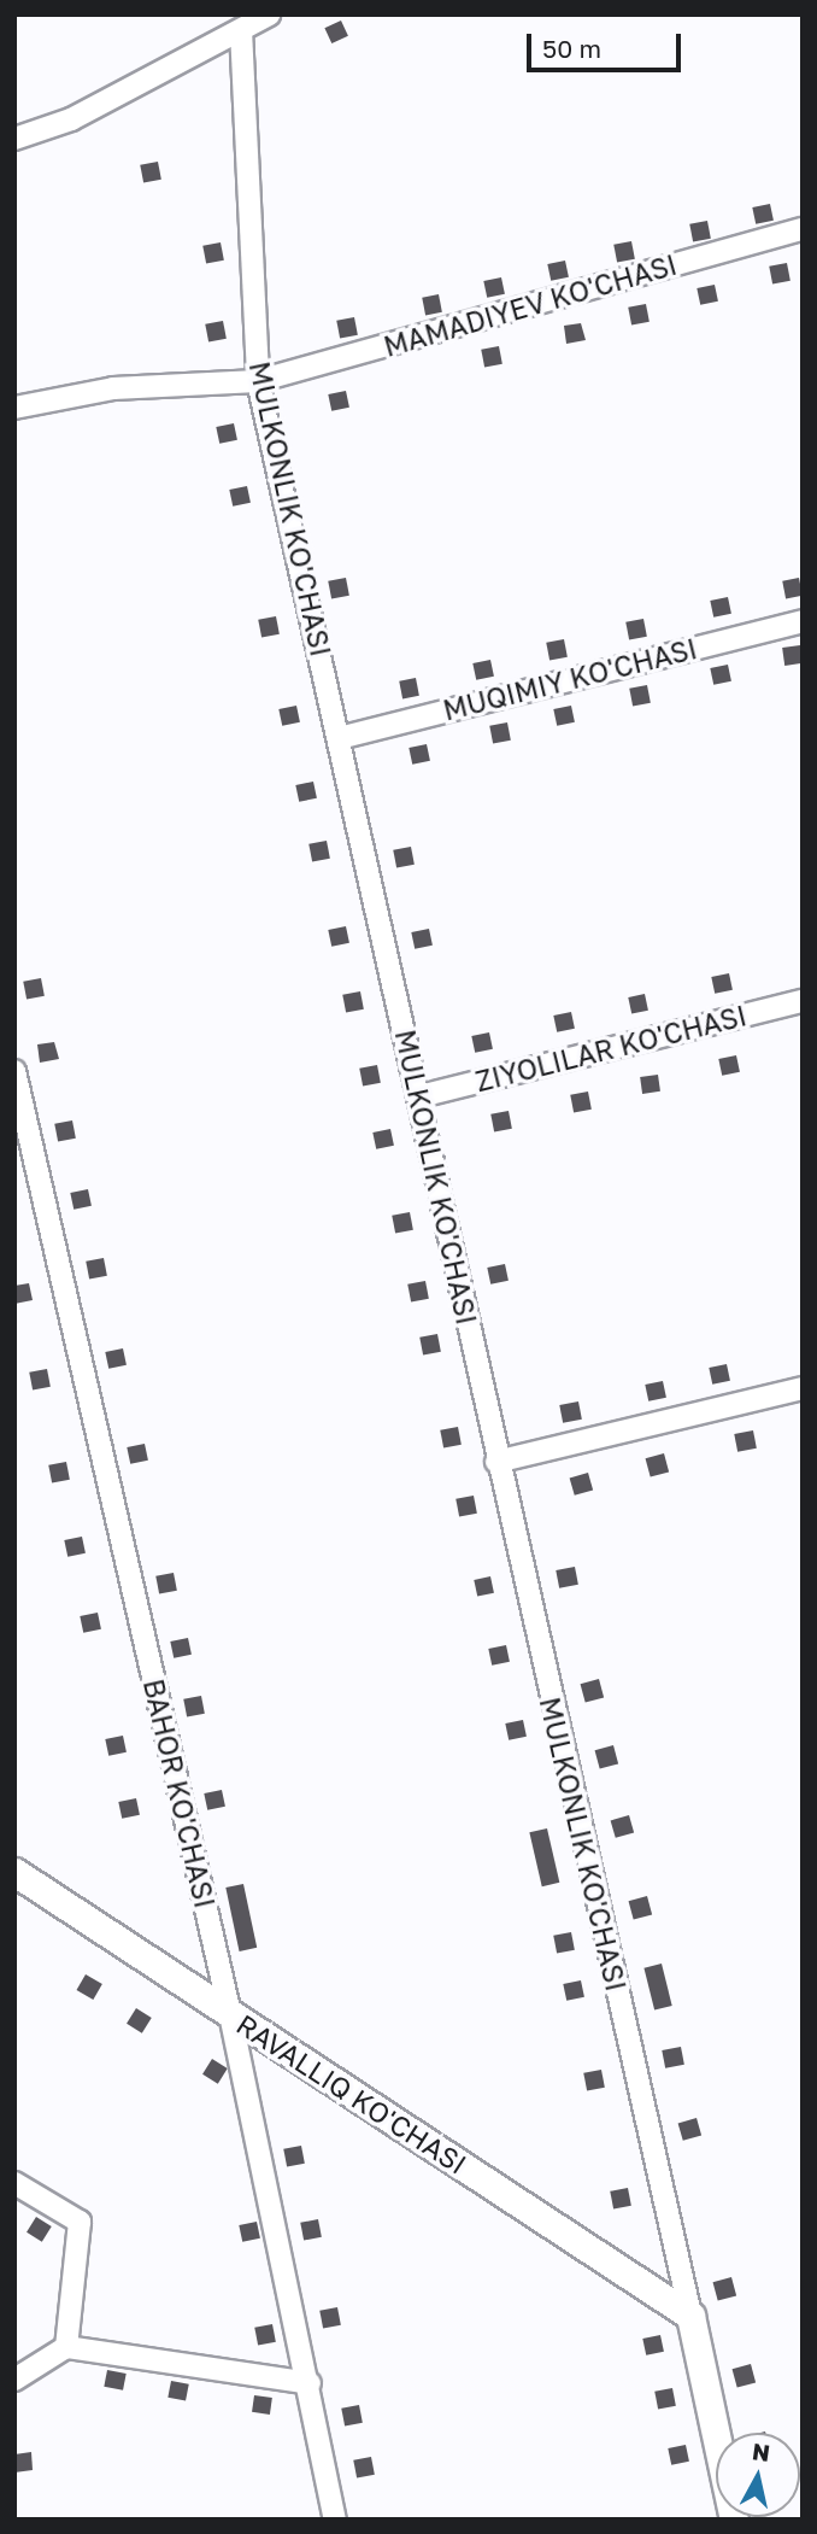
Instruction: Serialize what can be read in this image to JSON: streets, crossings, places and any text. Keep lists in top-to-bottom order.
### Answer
{
  "streets": {
    "street": [
      "MAMADIYEV KO'CHASI",
      "MULKONLIK KO'CHASI",
      "MUQIMIY KO'CHASI",
      "ZIYOLILAR KO'CHASI",
      "BAHOR KO'CHASI",
      "RAVALLIQ KO'CHASI"
    ]
  },
  "crossings": [
    ["MAMADIYEV KO'CHASI", "MULKONLIK KO'CHASI"],
    ["MULKONLIK KO'CHASI", "MUQIMIY KO'CHASI"],
    ["MULKONLIK KO'CHASI", "ZIYOLILAR KO'CHASI"],
    ["MULKONLIK KO'CHASI", "RAVALLIQ KO'CHASI"],
    ["BAHOR KO'CHASI", "RAVALLIQ KO'CHASI"]
  ],
  "scale_bar": "50 m",
  "north": "top"
}
